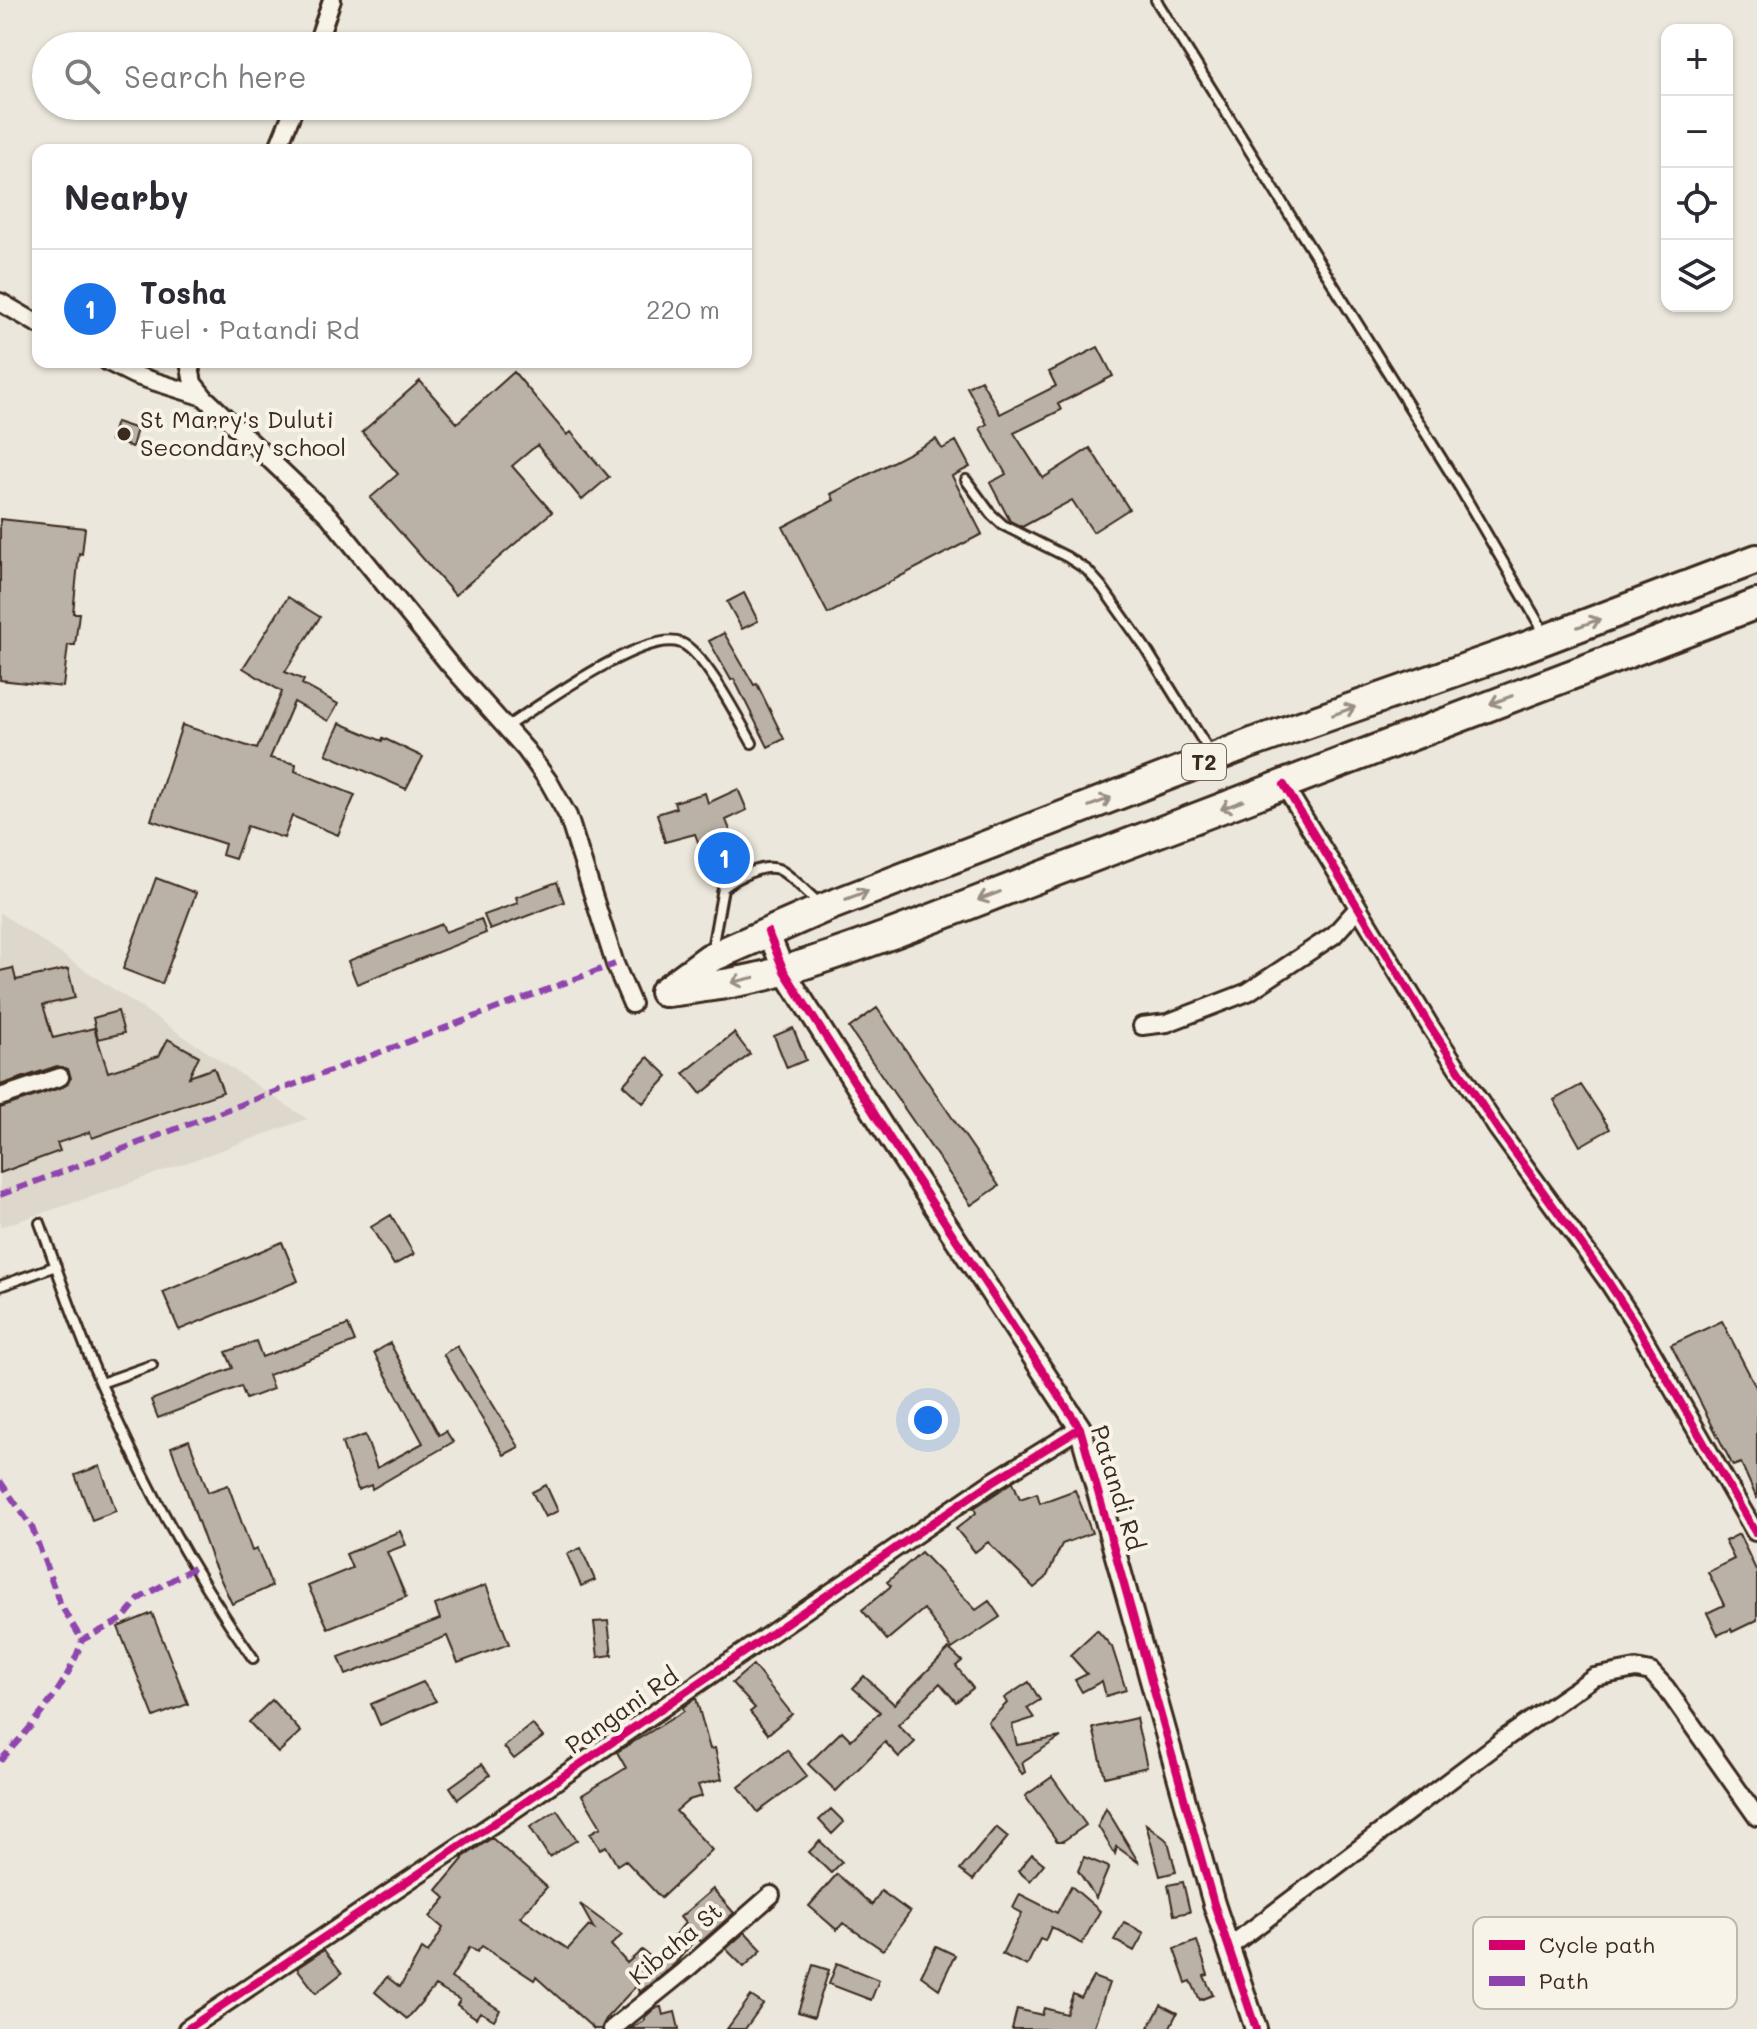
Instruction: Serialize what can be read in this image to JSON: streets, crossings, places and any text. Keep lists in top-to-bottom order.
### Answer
{
  "streets": {
    "highway": ["T2"],
    "street": ["Patandi Rd", "Pangani Rd", "Kibaha St"]
  },
  "crossings": [
    ["T2", "Patandi Rd"],
    ["Patandi Rd", "Pangani Rd"]
  ],
  "places": ["St Marry's Duluti Secondary school"],
  "legend": ["Cycle path", "Path"],
  "page": {
    "map_buttons": ["+", "−"],
    "search": "Search here",
    "heading": "Nearby",
    "list": [
      {
        "mark": "1",
        "name": "Tosha",
        "note": "Fuel · Patandi Rd",
        "value": "220 m"
      }
    ],
    "pins": "1"
  }
}
